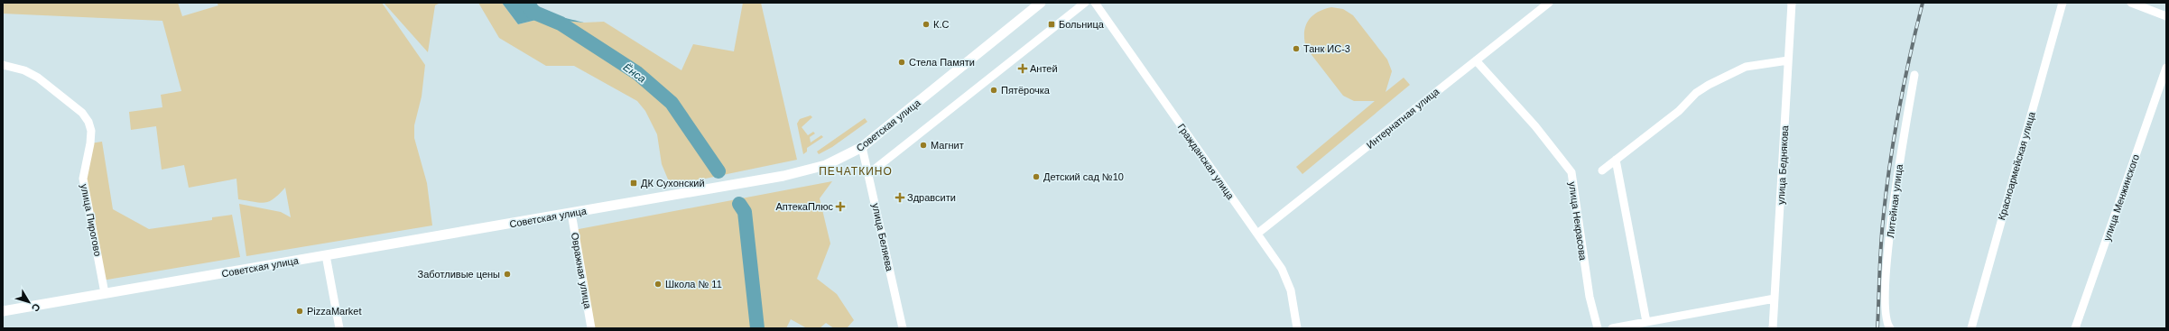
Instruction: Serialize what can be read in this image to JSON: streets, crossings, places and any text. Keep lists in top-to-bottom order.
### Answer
{
  "streets": {
    "main road": ["Советская улица"],
    "street": [
      "Интернатная улица",
      "Гражданская улица",
      "улица Беднякова",
      "Красноармейская улица",
      "улица Менжинского",
      "Литейная улица",
      "улица Пирогово",
      "улица Некрасова",
      "улица Беляева",
      "Овражная улица"
    ]
  },
  "crossings": [
    ["Интернатная улица", "Гражданская улица"],
    ["Интернатная улица", "улица Некрасова"],
    ["Советская улица", "улица Пирогово"],
    ["Советская улица", "улица Беляева"],
    ["Советская улица", "Овражная улица"]
  ],
  "districts": ["ПЕЧАТКИНО"],
  "water": ["Ёнса"],
  "places": {
    "other": [
      "К.С",
      "Танк ИС-3",
      "Стела Памяти",
      "Пятёрочка",
      "Магнит",
      "Детский сад №10",
      "Заботливые цены",
      "Школа № 11",
      "PizzaMarket"
    ],
    "transit": ["Больница", "ДК Сухонский"],
    "health": ["Антей", "Здравсити", "АптекаПлюс"]
  },
  "north": "bottom right"
}
